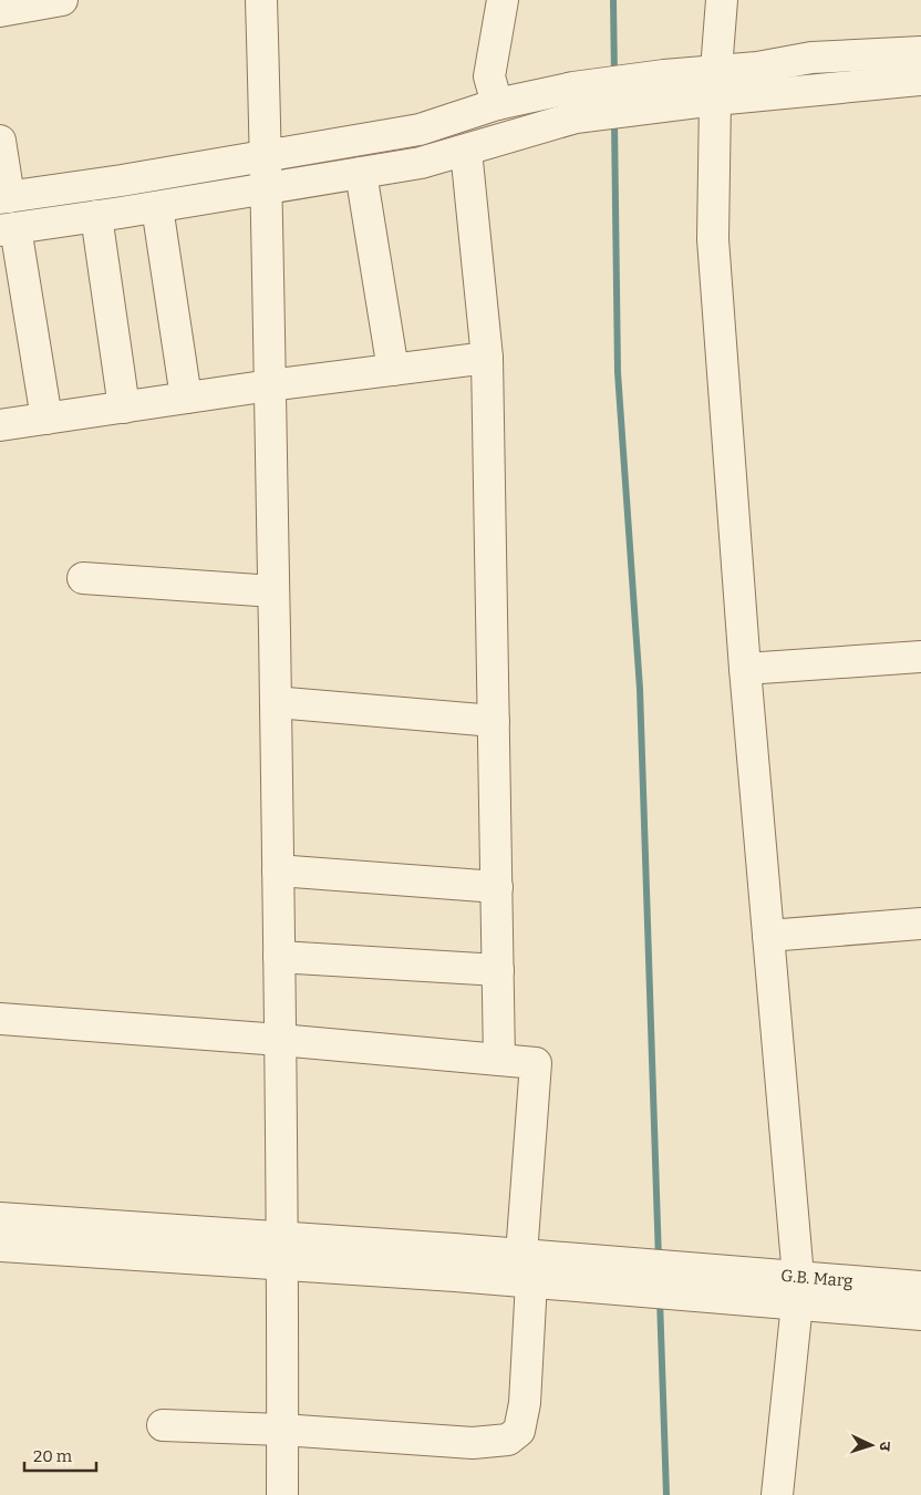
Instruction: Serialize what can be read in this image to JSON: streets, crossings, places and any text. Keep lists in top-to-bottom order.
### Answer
{
  "streets": {
    "street": ["G.B. Marg"]
  },
  "scale_bar": "20 m",
  "north": "right"
}
